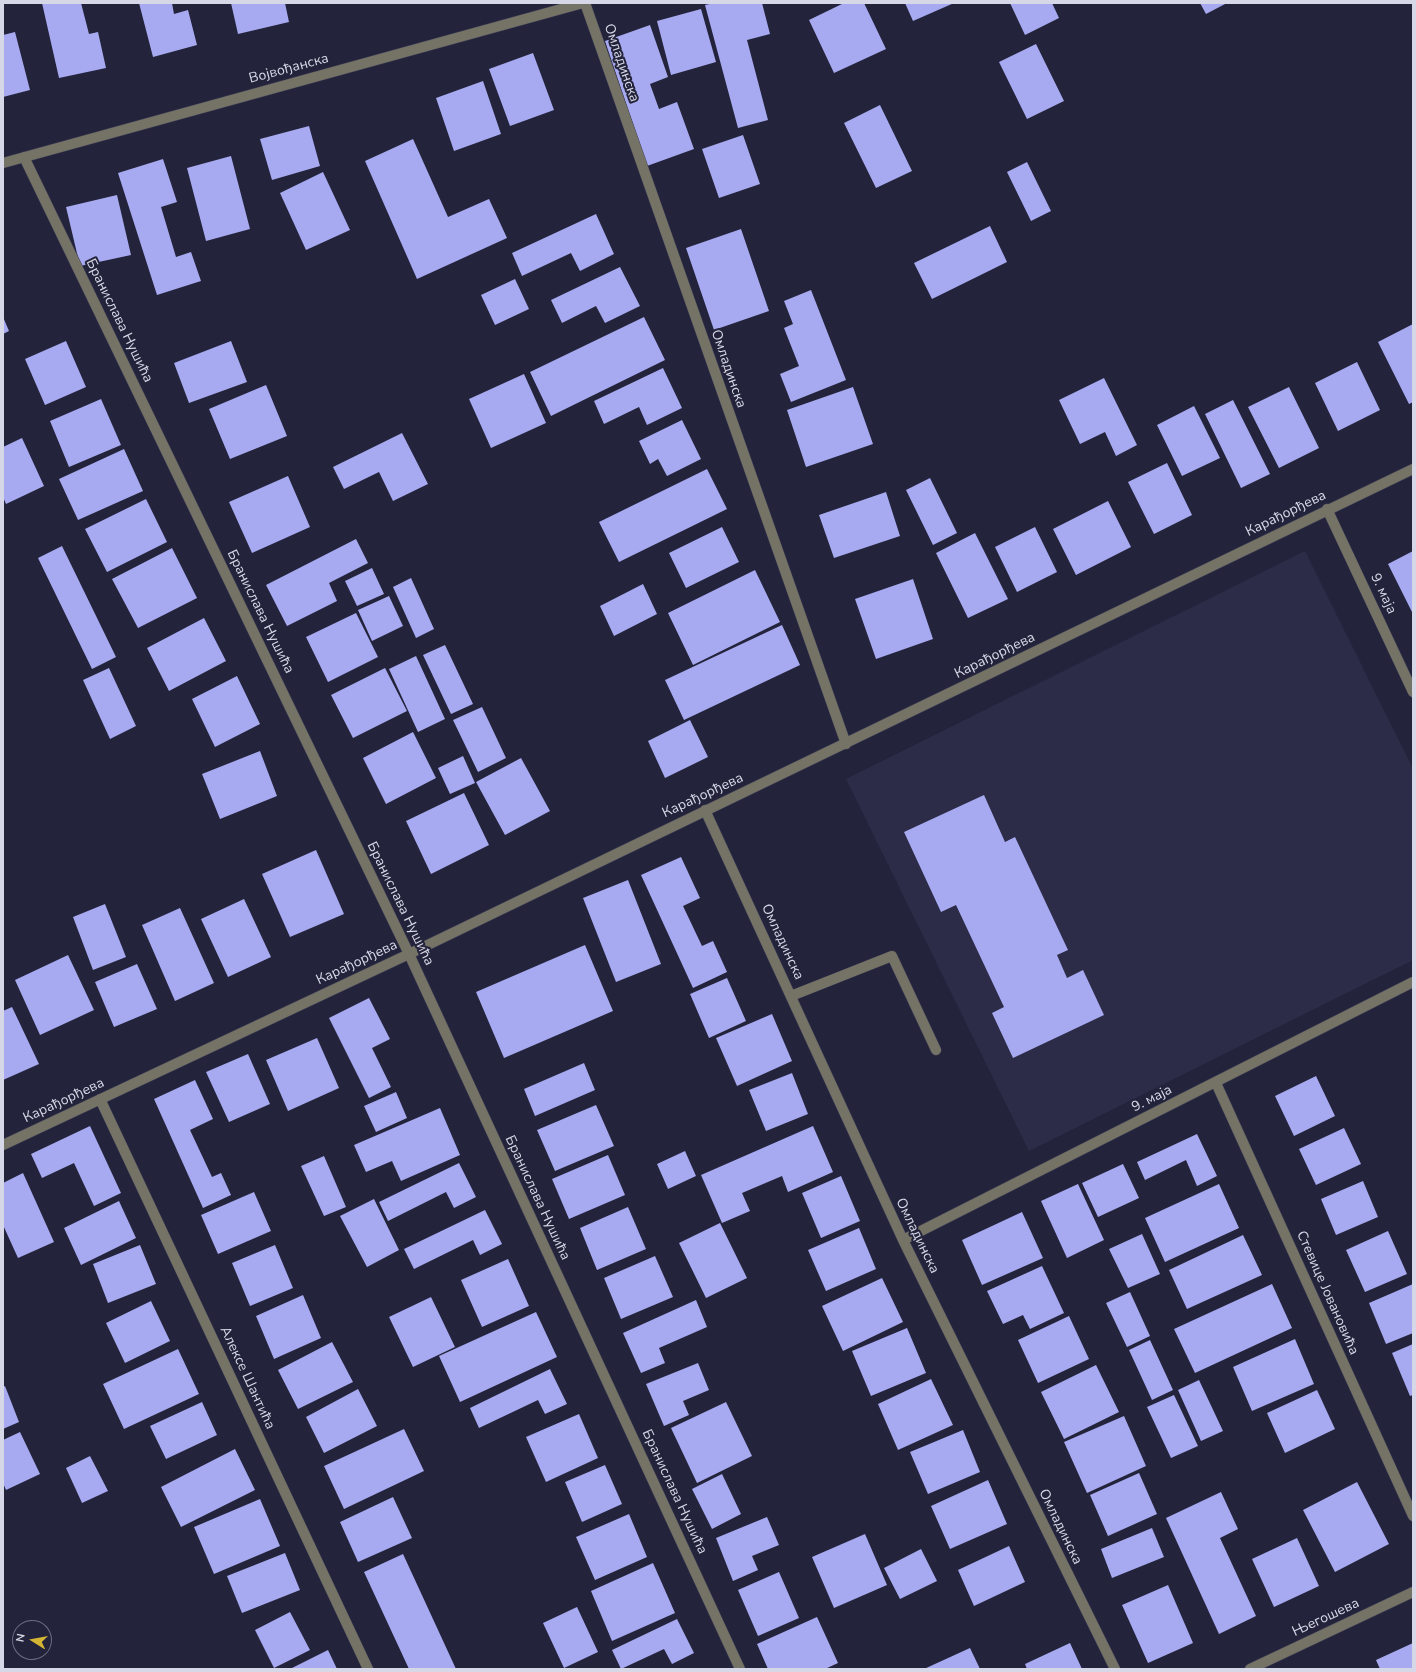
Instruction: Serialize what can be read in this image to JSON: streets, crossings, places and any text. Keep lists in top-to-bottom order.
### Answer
{
  "streets": {
    "street": [
      "Омладинска",
      "Војвођанска",
      "Бранислава Нушића",
      "Карађорђева",
      "9. маја",
      "Стевице Јовановића",
      "Алексе Шантића",
      "Његошева"
    ]
  },
  "crossings": [
    ["Омладинска", "Војвођанска"],
    ["Омладинска", "Карађорђева"],
    ["Омладинска", "9. маја"],
    ["Војвођанска", "Бранислава Нушића"],
    ["Бранислава Нушића", "Карађорђева"],
    ["Карађорђева", "9. маја"],
    ["Карађорђева", "Алексе Шантића"],
    ["9. маја", "Стевице Јовановића"]
  ],
  "north": "left"
}
